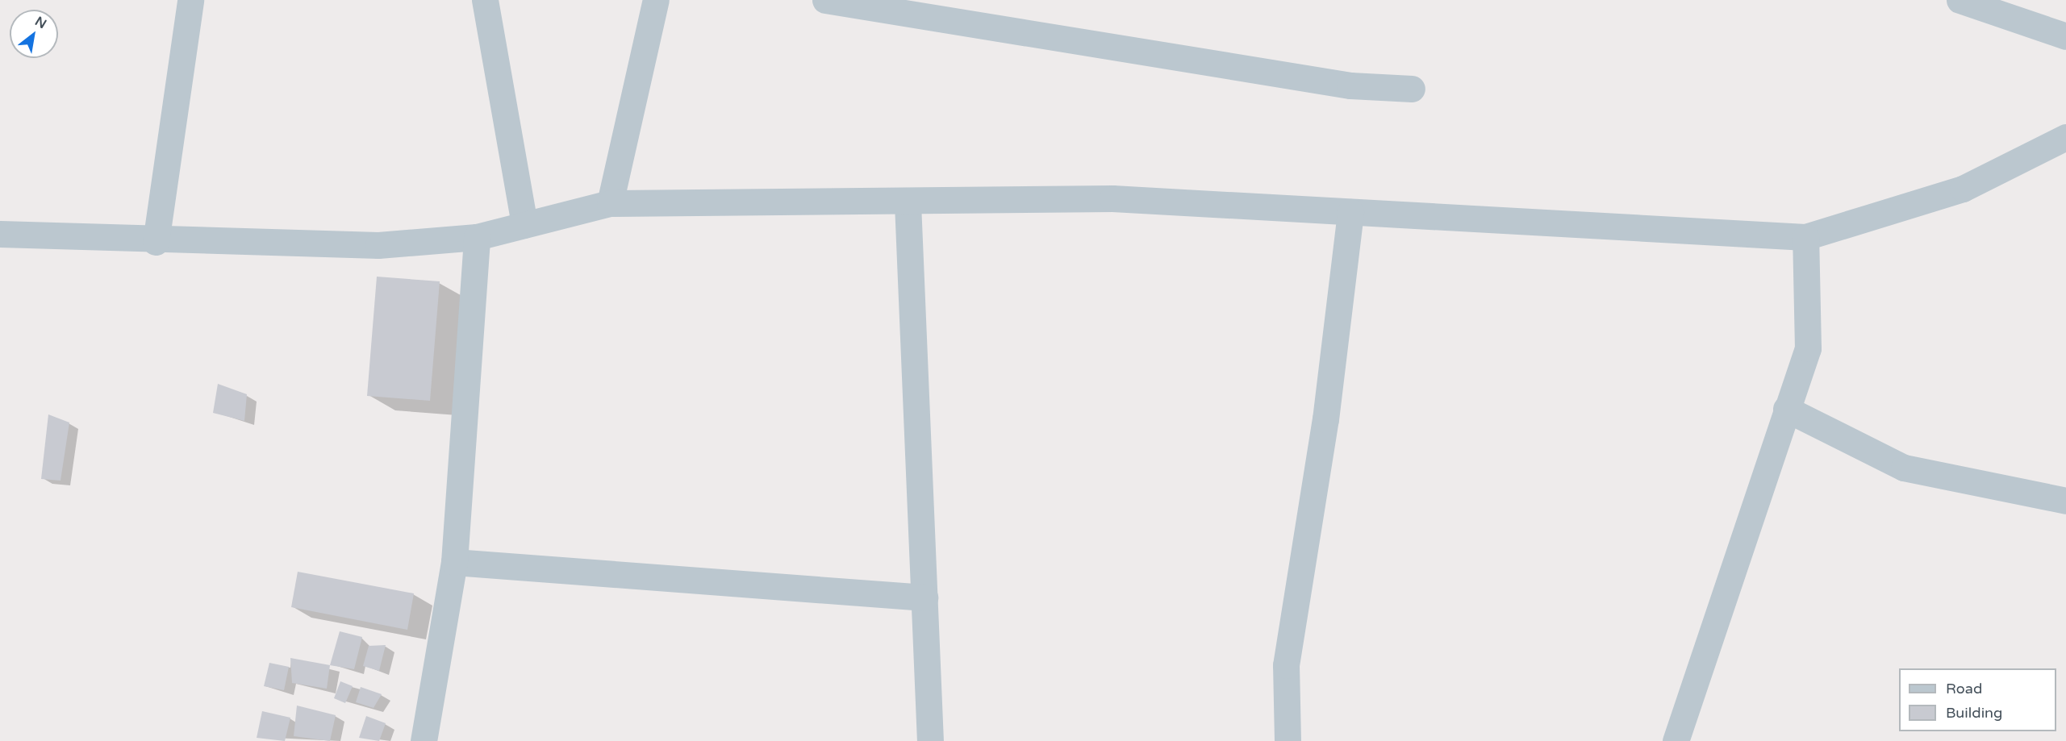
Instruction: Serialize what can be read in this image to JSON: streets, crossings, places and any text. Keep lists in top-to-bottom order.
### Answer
{
  "legend": ["Road", "Building"],
  "north": "top right"
}
